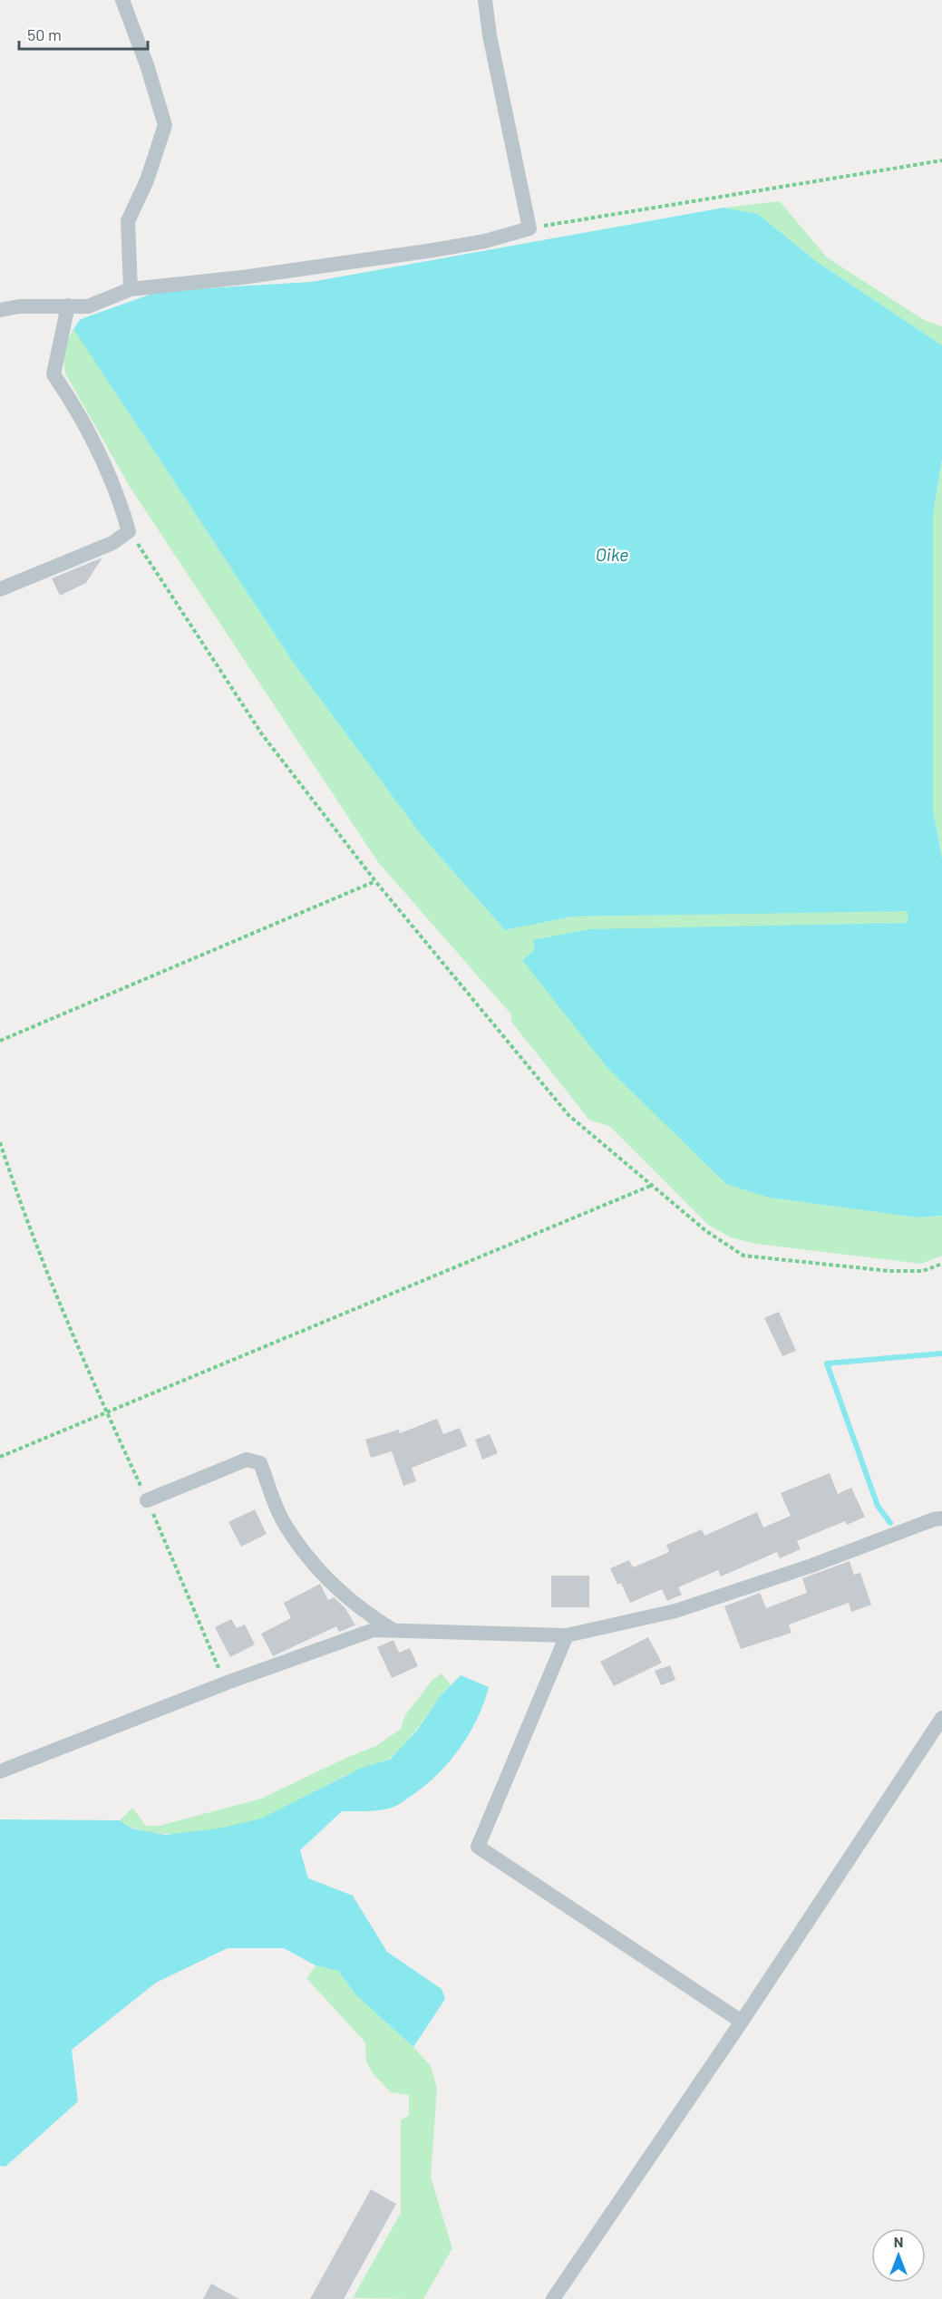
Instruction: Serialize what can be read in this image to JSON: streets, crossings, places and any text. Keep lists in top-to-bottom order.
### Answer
{
  "water": ["Oike"],
  "scale_bar": "50 m",
  "north": "top"
}
